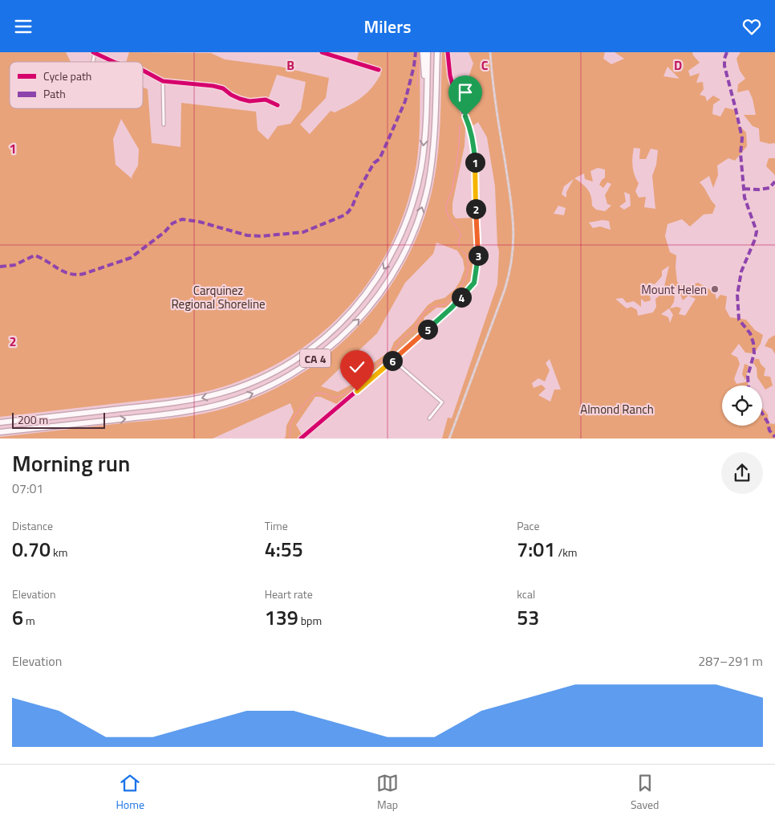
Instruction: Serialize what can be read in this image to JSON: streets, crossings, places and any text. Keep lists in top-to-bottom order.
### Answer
{
  "streets": {
    "highway": ["CA 4"]
  },
  "parks": ["Carquinez Regional Shoreline", "Almond Ranch"],
  "places": ["Mount Helen"],
  "legend": ["Cycle path", "Path"],
  "scale_bar": "200 m",
  "page": {
    "header": "Milers",
    "pins": [
      "1",
      "2",
      "3",
      "4",
      "5",
      "6"
    ],
    "scale": "200 m",
    "heading": ["Morning run", "07:01"],
    "stats": [
      ["Distance", "0.70 km"],
      ["Time", "4:55"],
      ["Pace", "7:01 /km"],
      ["Elevation", "6 m"],
      ["Heart rate", "139 bpm"],
      ["kcal", "53"]
    ],
    "chart": ["Elevation", "287–291 m"],
    "tabs": ["Home", "Map", "Saved"]
  },
  "grid": {
    "columns": ["B", "C", "D"],
    "rows": ["1", "2"]
  }
}
